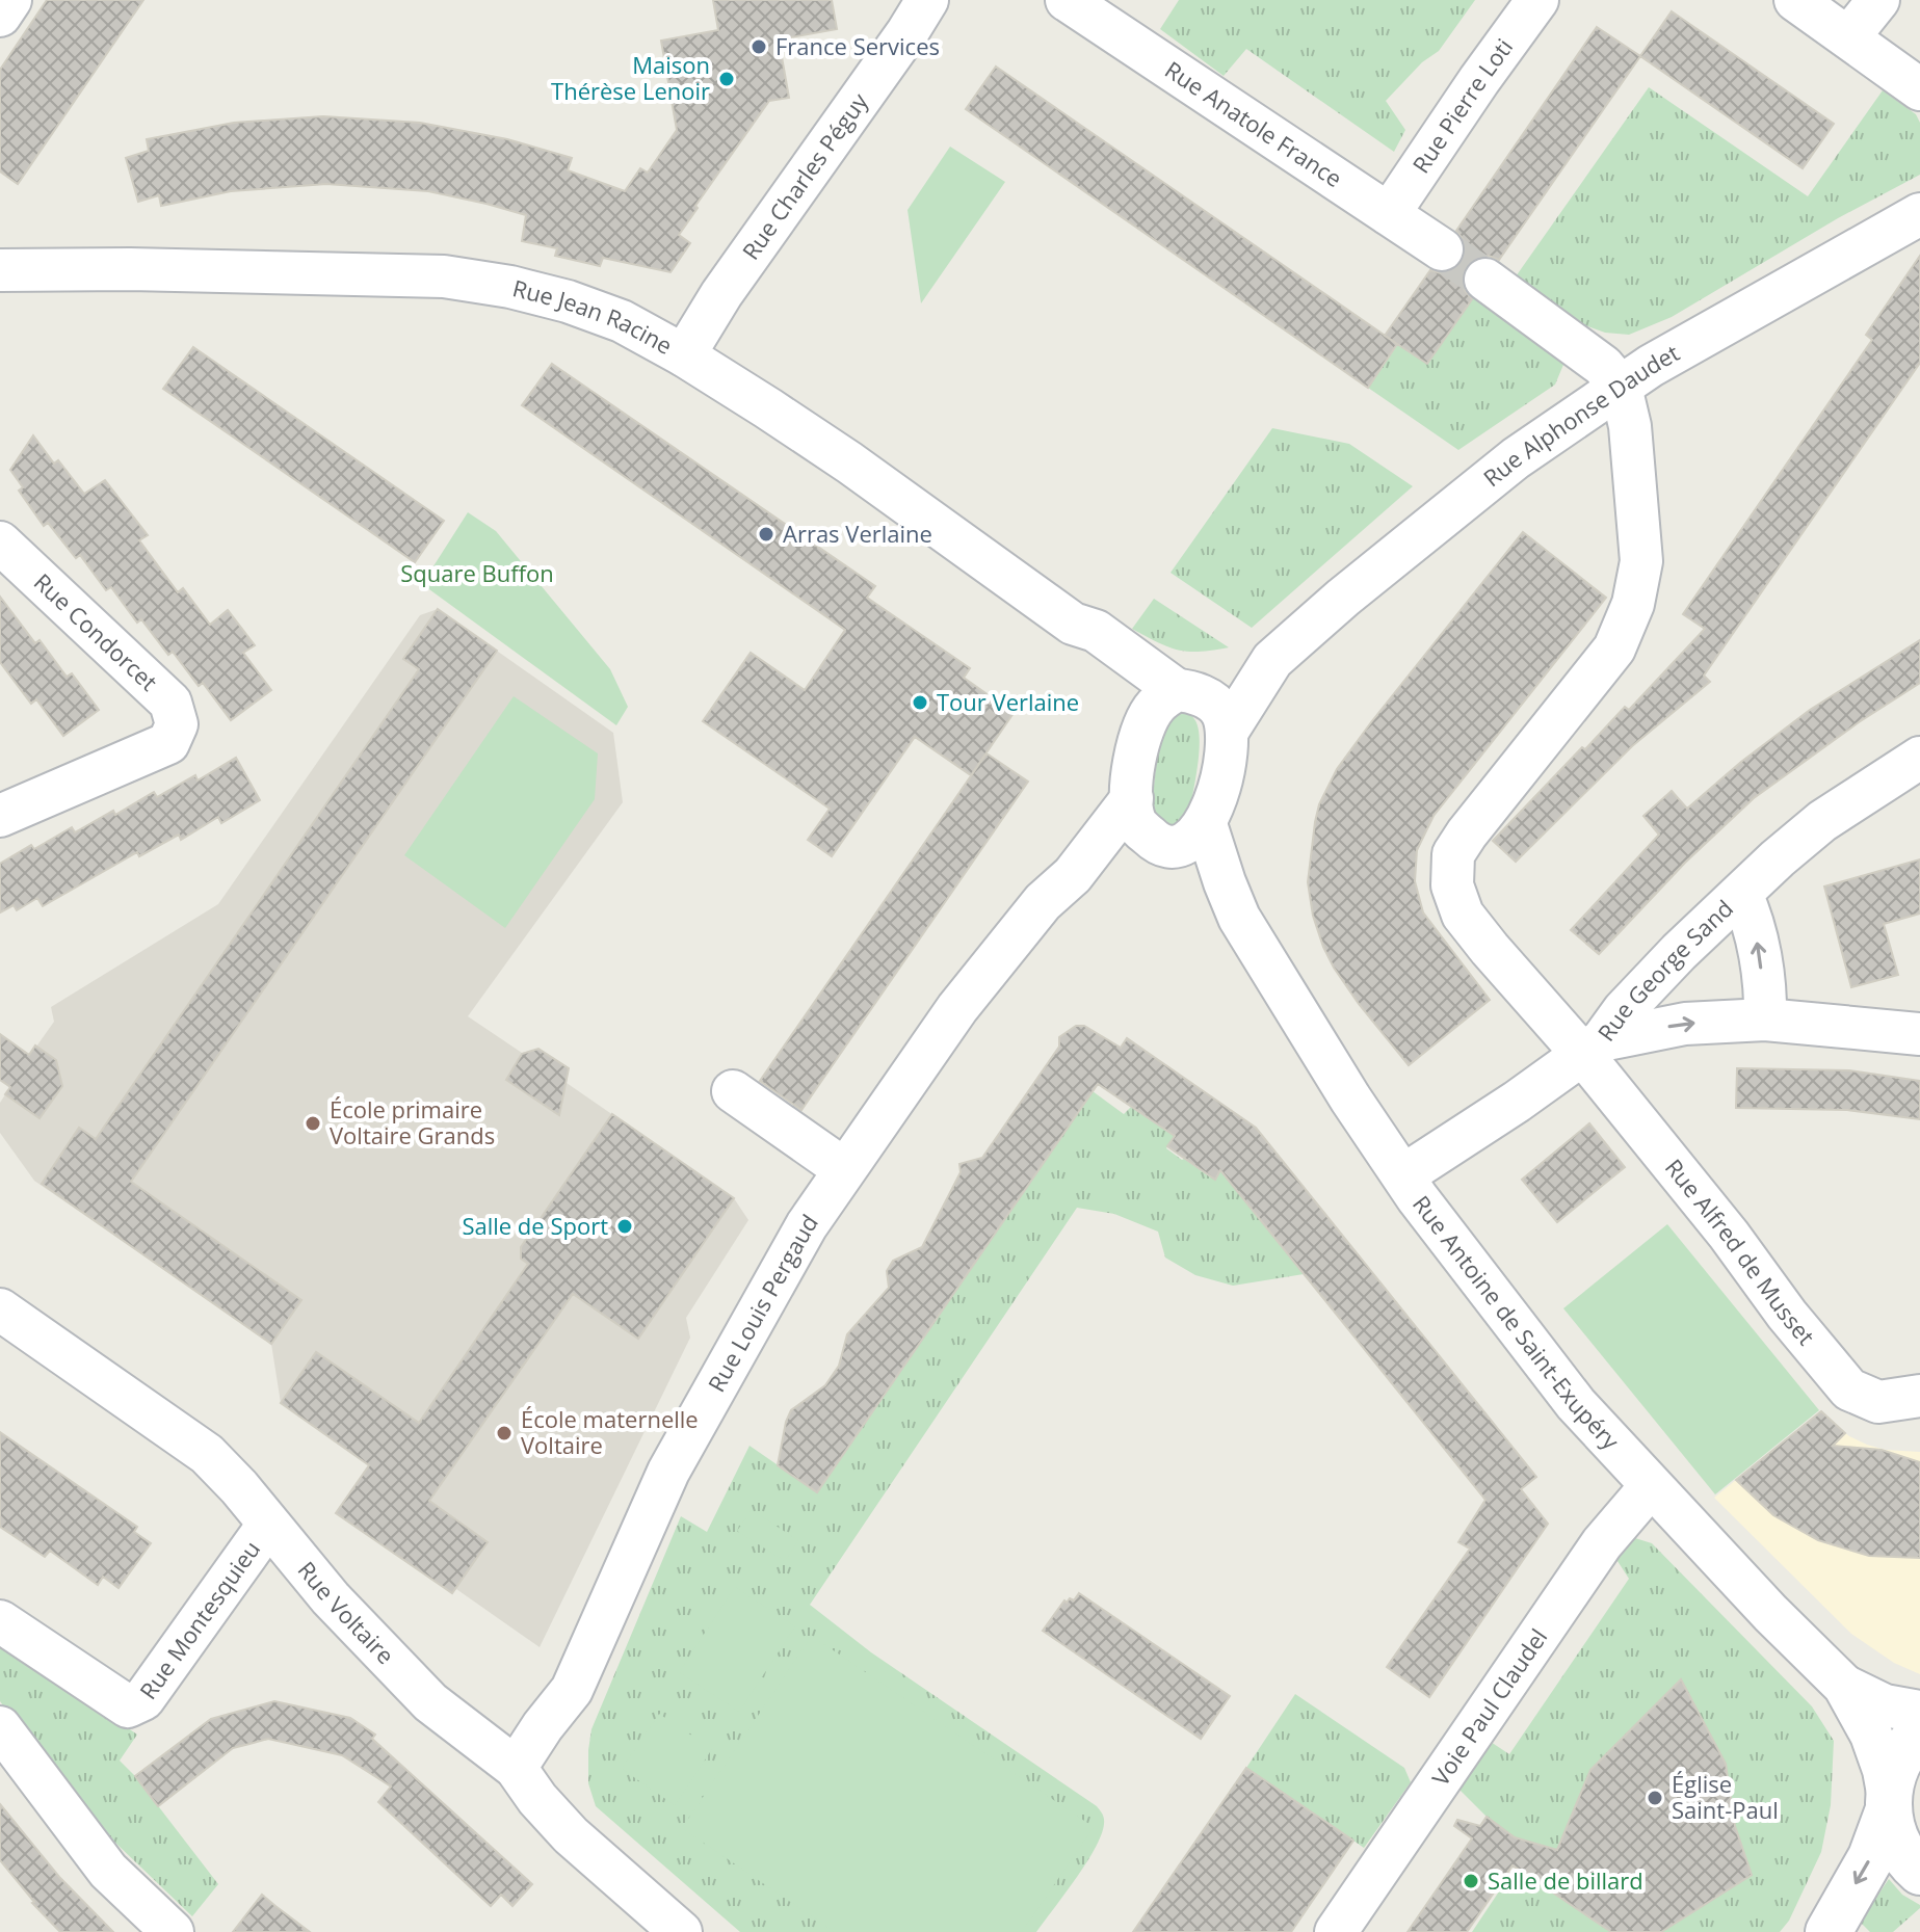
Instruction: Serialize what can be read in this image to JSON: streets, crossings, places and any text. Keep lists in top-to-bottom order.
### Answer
{
  "streets": {
    "street": [
      "Rue Pierre Loti",
      "Rue Anatole France",
      "Rue Charles Péguy",
      "Rue Jean Racine",
      "Rue Alphonse Daudet",
      "Rue Condorcet",
      "Rue George Sand",
      "Rue Alfred de Musset",
      "Rue Louis Pergaud",
      "Rue Antoine de Saint-Exupéry",
      "Rue Voltaire",
      "Rue Montesquieu",
      "Voie Paul Claudel"
    ]
  },
  "crossings": [
    ["Rue Pierre Loti", "Rue Anatole France"],
    ["Rue Charles Péguy", "Rue Jean Racine"],
    ["Rue Jean Racine", "Rue Alphonse Daudet"],
    ["Rue Jean Racine", "Rue Louis Pergaud"],
    ["Rue Jean Racine", "Rue Antoine de Saint-Exupéry"],
    ["Rue Alphonse Daudet", "Rue Alfred de Musset"],
    ["Rue Alphonse Daudet", "Rue Louis Pergaud"],
    ["Rue Alphonse Daudet", "Rue Antoine de Saint-Exupéry"],
    ["Rue George Sand", "Rue Alfred de Musset"],
    ["Rue George Sand", "Rue Antoine de Saint-Exupéry"],
    ["Rue Louis Pergaud", "Rue Antoine de Saint-Exupéry"],
    ["Rue Louis Pergaud", "Rue Voltaire"],
    ["Rue Antoine de Saint-Exupéry", "Voie Paul Claudel"],
    ["Rue Voltaire", "Rue Montesquieu"]
  ],
  "parks": ["Square Buffon"],
  "places": [
    "France Services",
    "Maison Thérèse Lenoir",
    "Arras Verlaine",
    "Tour Verlaine",
    "École primaire Voltaire Grands",
    "Salle de Sport",
    "École maternelle Voltaire",
    "Église Saint-Paul",
    "Salle de billard"
  ]
}
